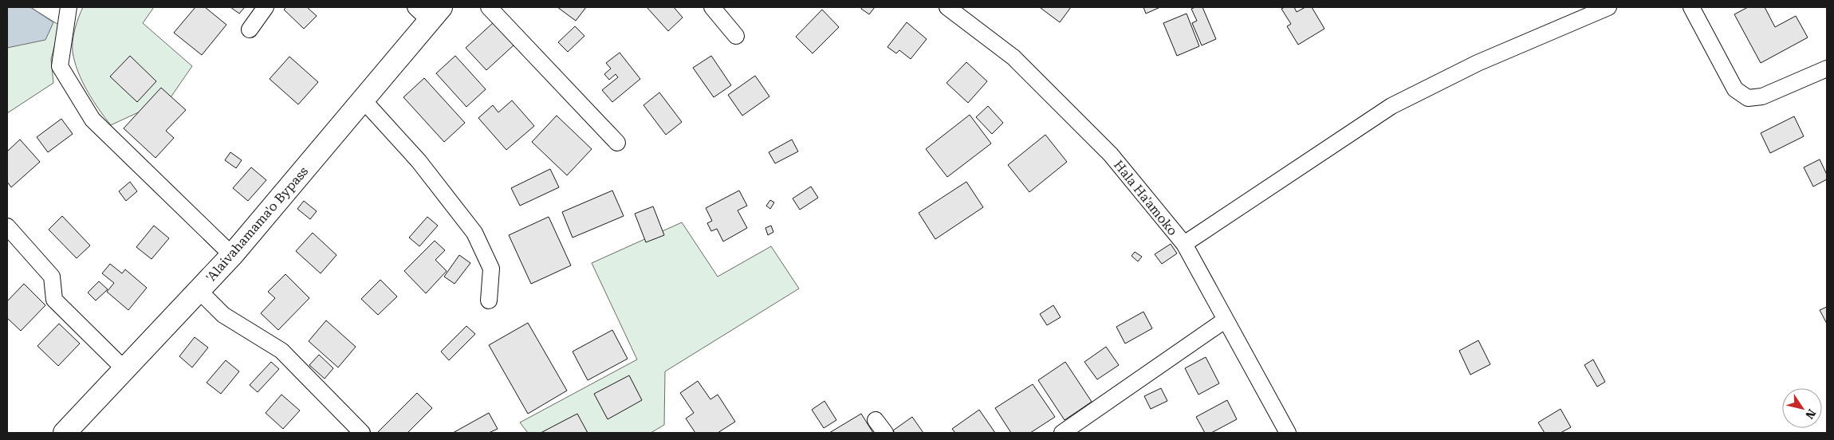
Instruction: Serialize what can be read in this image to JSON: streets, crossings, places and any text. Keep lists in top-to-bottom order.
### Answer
{
  "streets": {
    "main road": ["'Alaivahamama'o Bypass"],
    "street": ["Hala Ha'amoko"]
  },
  "north": "bottom right"
}
